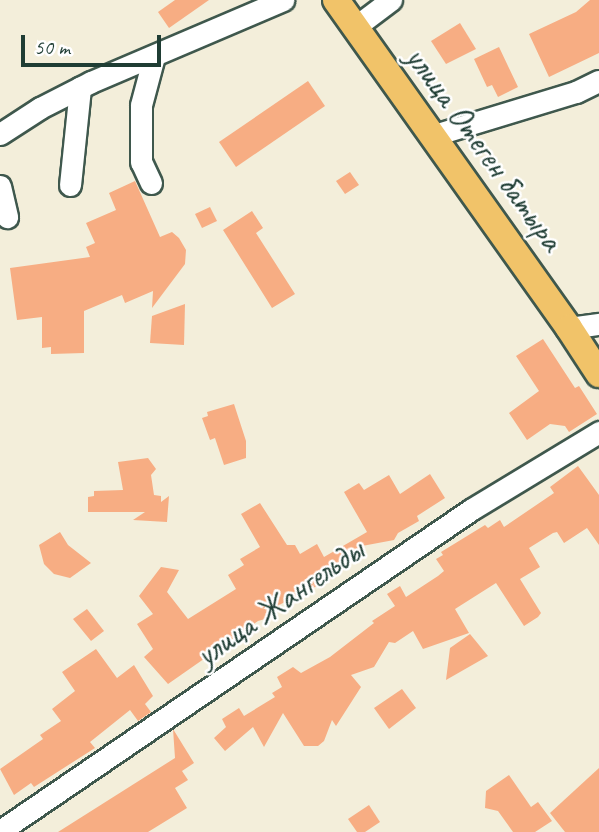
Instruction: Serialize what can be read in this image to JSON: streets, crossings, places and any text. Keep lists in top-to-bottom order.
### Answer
{
  "streets": {
    "main road": ["улица Отеген батыра"],
    "street": ["улица Жангельды"]
  },
  "scale_bar": "50 m"
}
